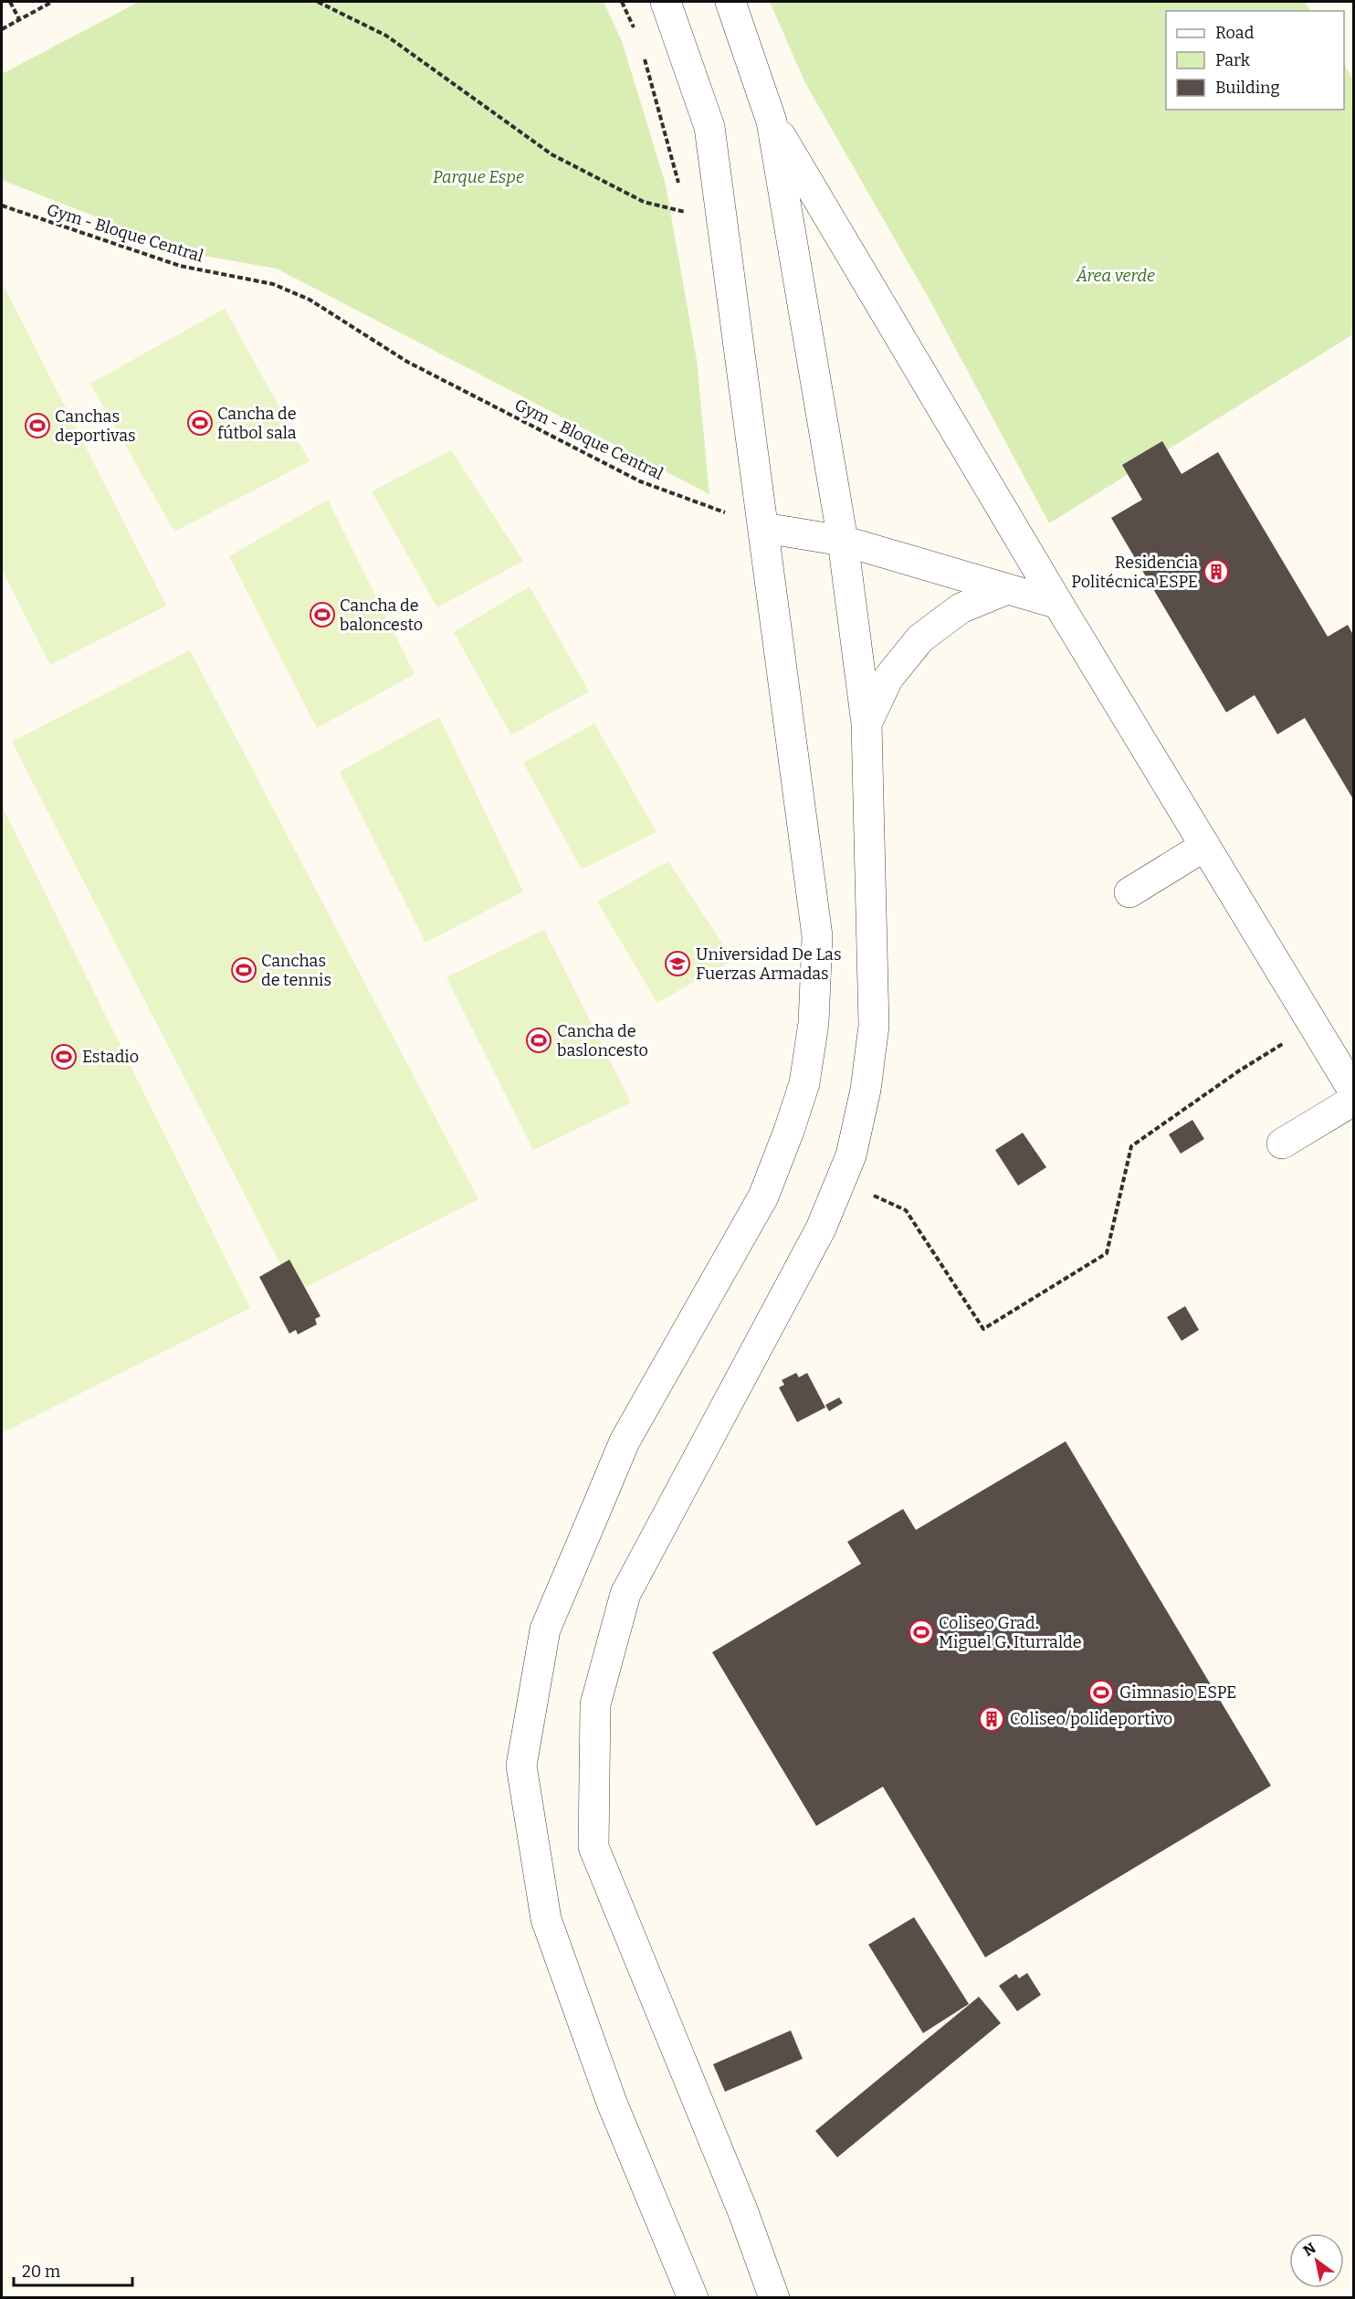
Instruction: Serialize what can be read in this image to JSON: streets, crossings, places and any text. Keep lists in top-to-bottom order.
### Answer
{
  "streets": {
    "path": ["Gym - Bloque Central"]
  },
  "parks": ["Parque Espe", "Área verde"],
  "places": {
    "sports": [
      "Cancha de fútbol sala",
      "Canchas deportivas",
      "Cancha de baloncesto",
      "Canchas de tennis",
      "Cancha de basloncesto",
      "Estadio",
      "Coliseo Grad. Miguel G. Iturralde",
      "Gimnasio ESPE"
    ],
    "building": ["Residencia Politécnica ESPE", "Coliseo/polideportivo"],
    "school or university": ["Universidad De Las Fuerzas Armadas"]
  },
  "legend": ["Road", "Park", "Building"],
  "scale_bar": "20 m",
  "north": "top left"
}
